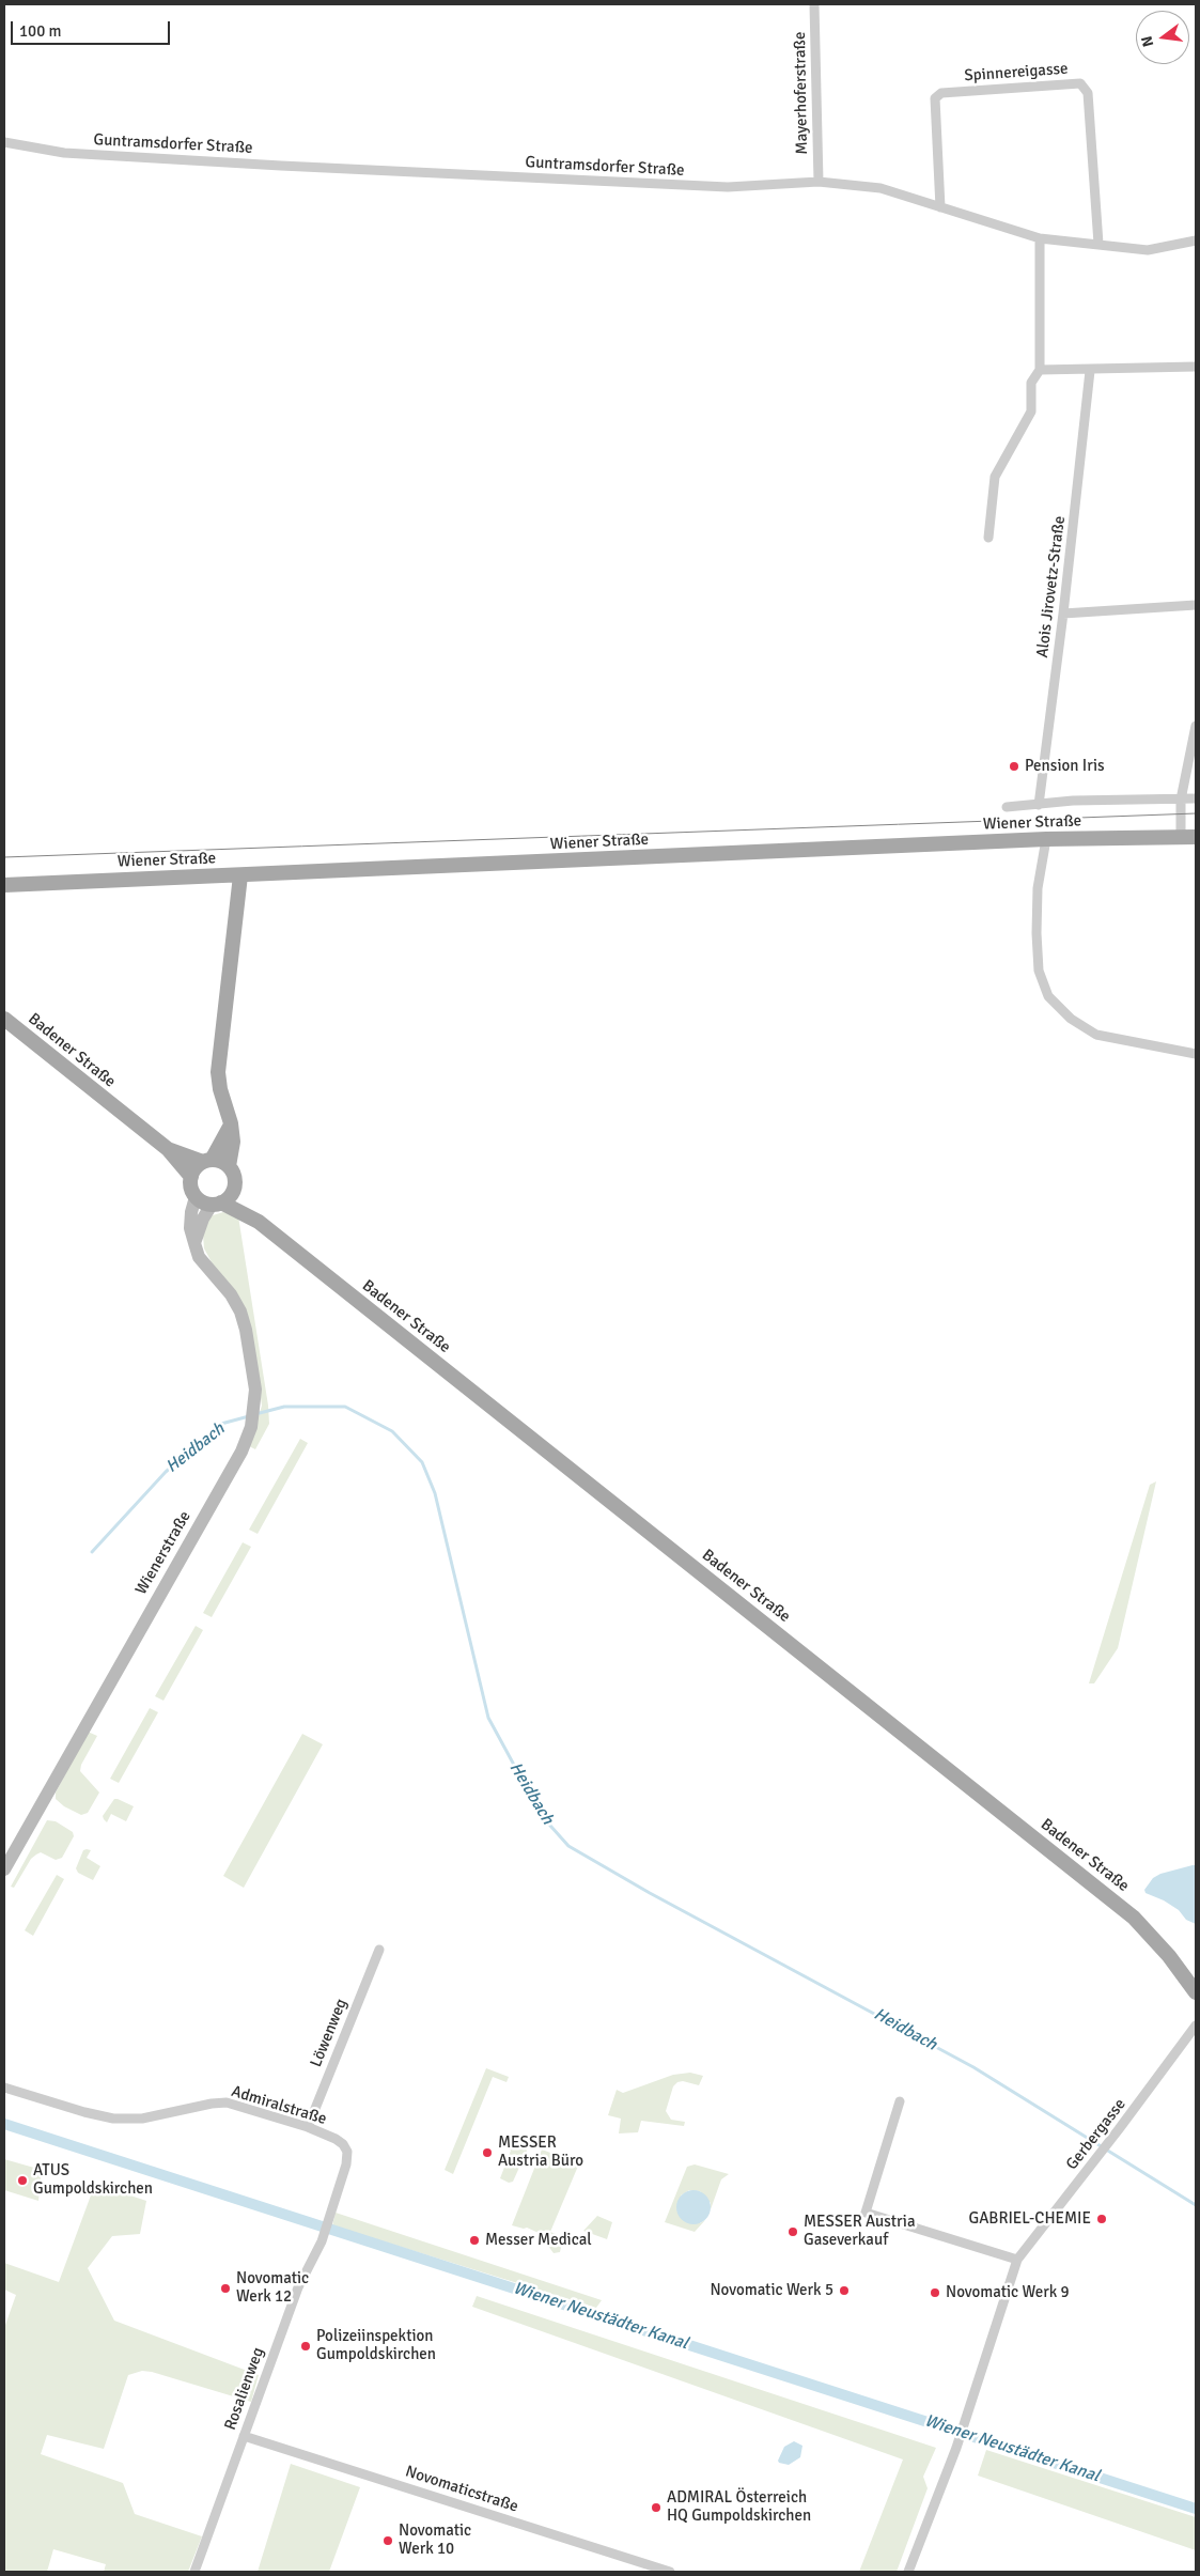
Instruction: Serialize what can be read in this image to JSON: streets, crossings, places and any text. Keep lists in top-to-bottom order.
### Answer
{
  "streets": {
    "main road": ["Wiener Straße", "Badener Straße"],
    "street": [
      "Spinnereigasse",
      "Mayerhoferstraße",
      "Guntramsdorfer Straße",
      "Alois Jirovetz-Straße",
      "Wienerstraße",
      "Löwenweg",
      "Admiralstraße",
      "Gerbergasse",
      "Rosalienweg",
      "Novomaticstraße"
    ]
  },
  "crossings": [
    ["Spinnereigasse", "Guntramsdorfer Straße"],
    ["Mayerhoferstraße", "Guntramsdorfer Straße"],
    ["Badener Straße", "Wienerstraße"],
    ["Löwenweg", "Admiralstraße"],
    ["Admiralstraße", "Rosalienweg"],
    ["Rosalienweg", "Novomaticstraße"]
  ],
  "water": ["Heidbach", "Wiener Neustädter Kanal"],
  "places": [
    "Pension Iris",
    "MESSER Austria Büro",
    "ATUS Gumpoldskirchen",
    "GABRIEL-CHEMIE",
    "MESSER Austria Gaseverkauf",
    "Messer Medical",
    "Novomatic Werk 12",
    "Novomatic Werk 5",
    "Novomatic Werk 9",
    "Polizeiinspektion Gumpoldskirchen",
    "ADMIRAL Österreich HQ Gumpoldskirchen",
    "Novomatic Werk 10"
  ],
  "scale_bar": "100 m",
  "north": "left"
}
